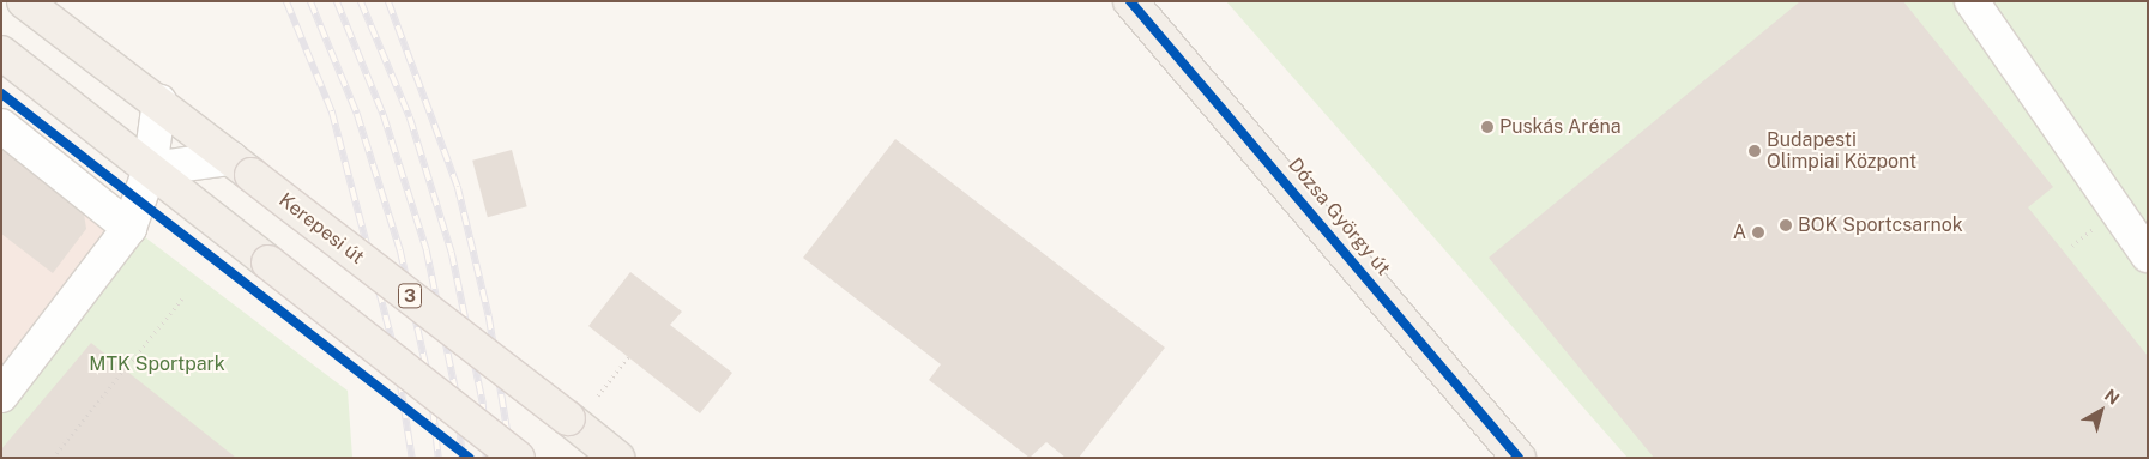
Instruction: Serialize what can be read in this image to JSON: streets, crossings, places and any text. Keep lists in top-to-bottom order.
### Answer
{
  "streets": {
    "main road": ["Dózsa György út", "Kerepesi út", "3"]
  },
  "parks": ["MTK Sportpark"],
  "places": [
    "Puskás Aréna",
    "Budapesti Olimpiai Központ",
    "BOK Sportcsarnok",
    "A"
  ],
  "north": "top right"
}
